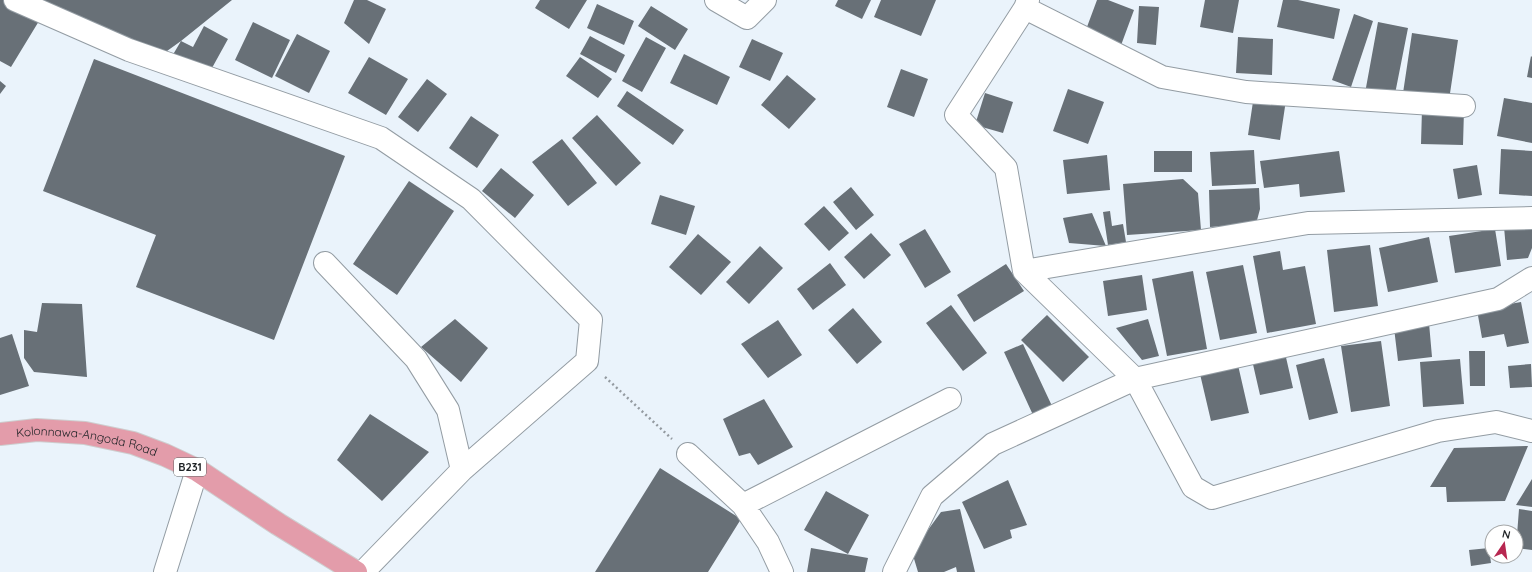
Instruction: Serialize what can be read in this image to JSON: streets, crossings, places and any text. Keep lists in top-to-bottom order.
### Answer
{
  "streets": {
    "main road": ["Kolonnawa-Angoda Road", "B231"]
  },
  "north": "top"
}
